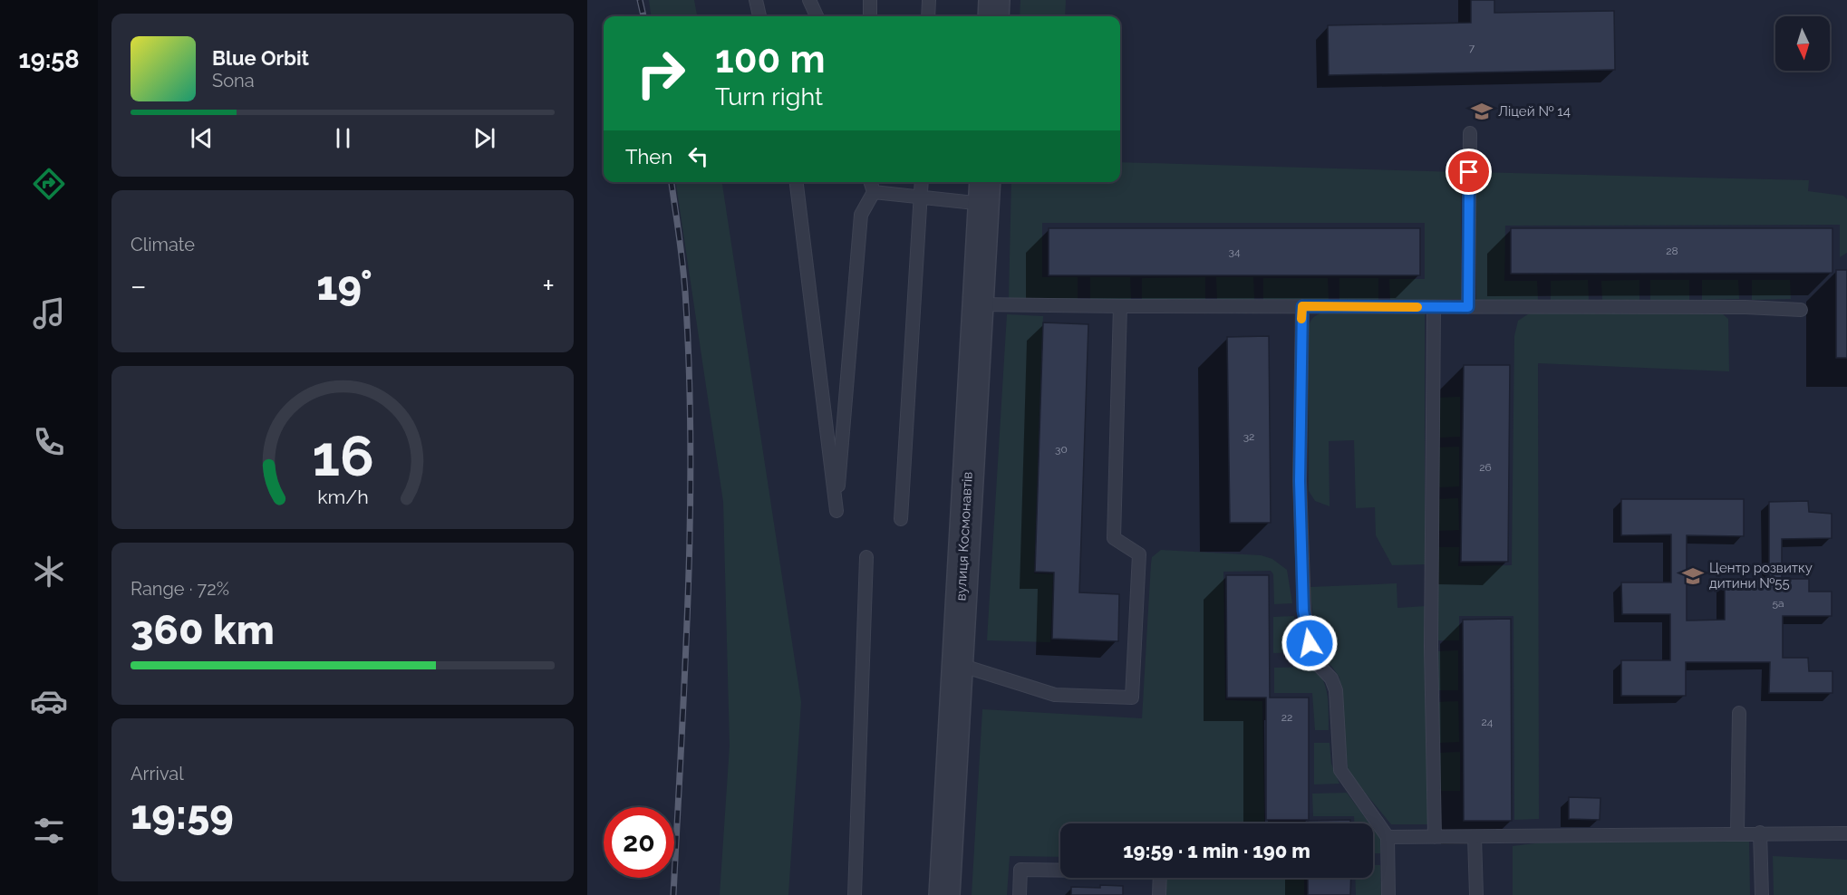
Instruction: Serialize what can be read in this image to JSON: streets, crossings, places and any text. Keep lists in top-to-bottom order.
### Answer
{
  "streets": {
    "street": ["вулиця Космонавтів"]
  },
  "places": {
    "school or university": ["Ліцей № 14", "Центр розвитку дитини №55"]
  },
  "house_numbers": [
    "7",
    "28",
    "34",
    "32",
    "30",
    "26",
    "5а",
    "22",
    "24"
  ],
  "north": "bottom",
  "page": {
    "tabs": "19:58",
    "turn": ["100 m", "Turn right"],
    "song": ["Blue Orbit", "Sona"],
    "then": "Then",
    "tile": [
      "Climate",
      ["Range · 72%", "360 km"],
      ["Arrival", "19:59"]
    ],
    "heat": ["−", "19°", "+"],
    "limit": "20",
    "trip": "19:59 · 1 min · 190 m",
    "gauge": ["16", "km/h"]
  }
}
